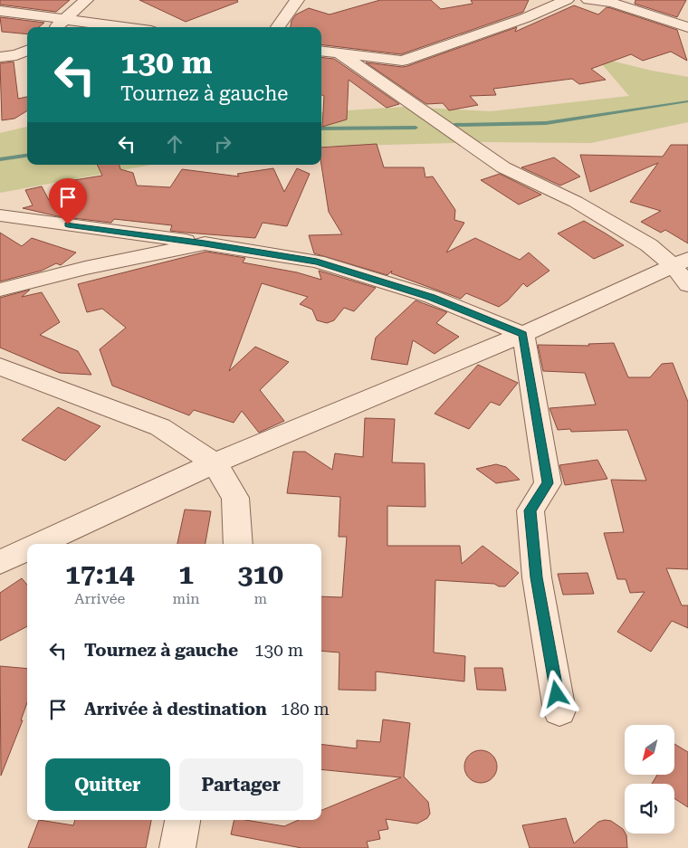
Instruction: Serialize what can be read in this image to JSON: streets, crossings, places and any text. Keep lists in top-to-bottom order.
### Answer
{
  "north": "bottom left",
  "page": {
    "turn": ["130 m", "Tournez à gauche"],
    "eta": [
      "17:14",
      "Arrivée",
      "1",
      "min",
      "310",
      "m"
    ],
    "list": [
      {
        "name": "Tournez à gauche",
        "value": "130 m"
      },
      {
        "name": "Arrivée à destination",
        "value": "180 m"
      }
    ],
    "buttons": ["Quitter", "Partager"]
  }
}
